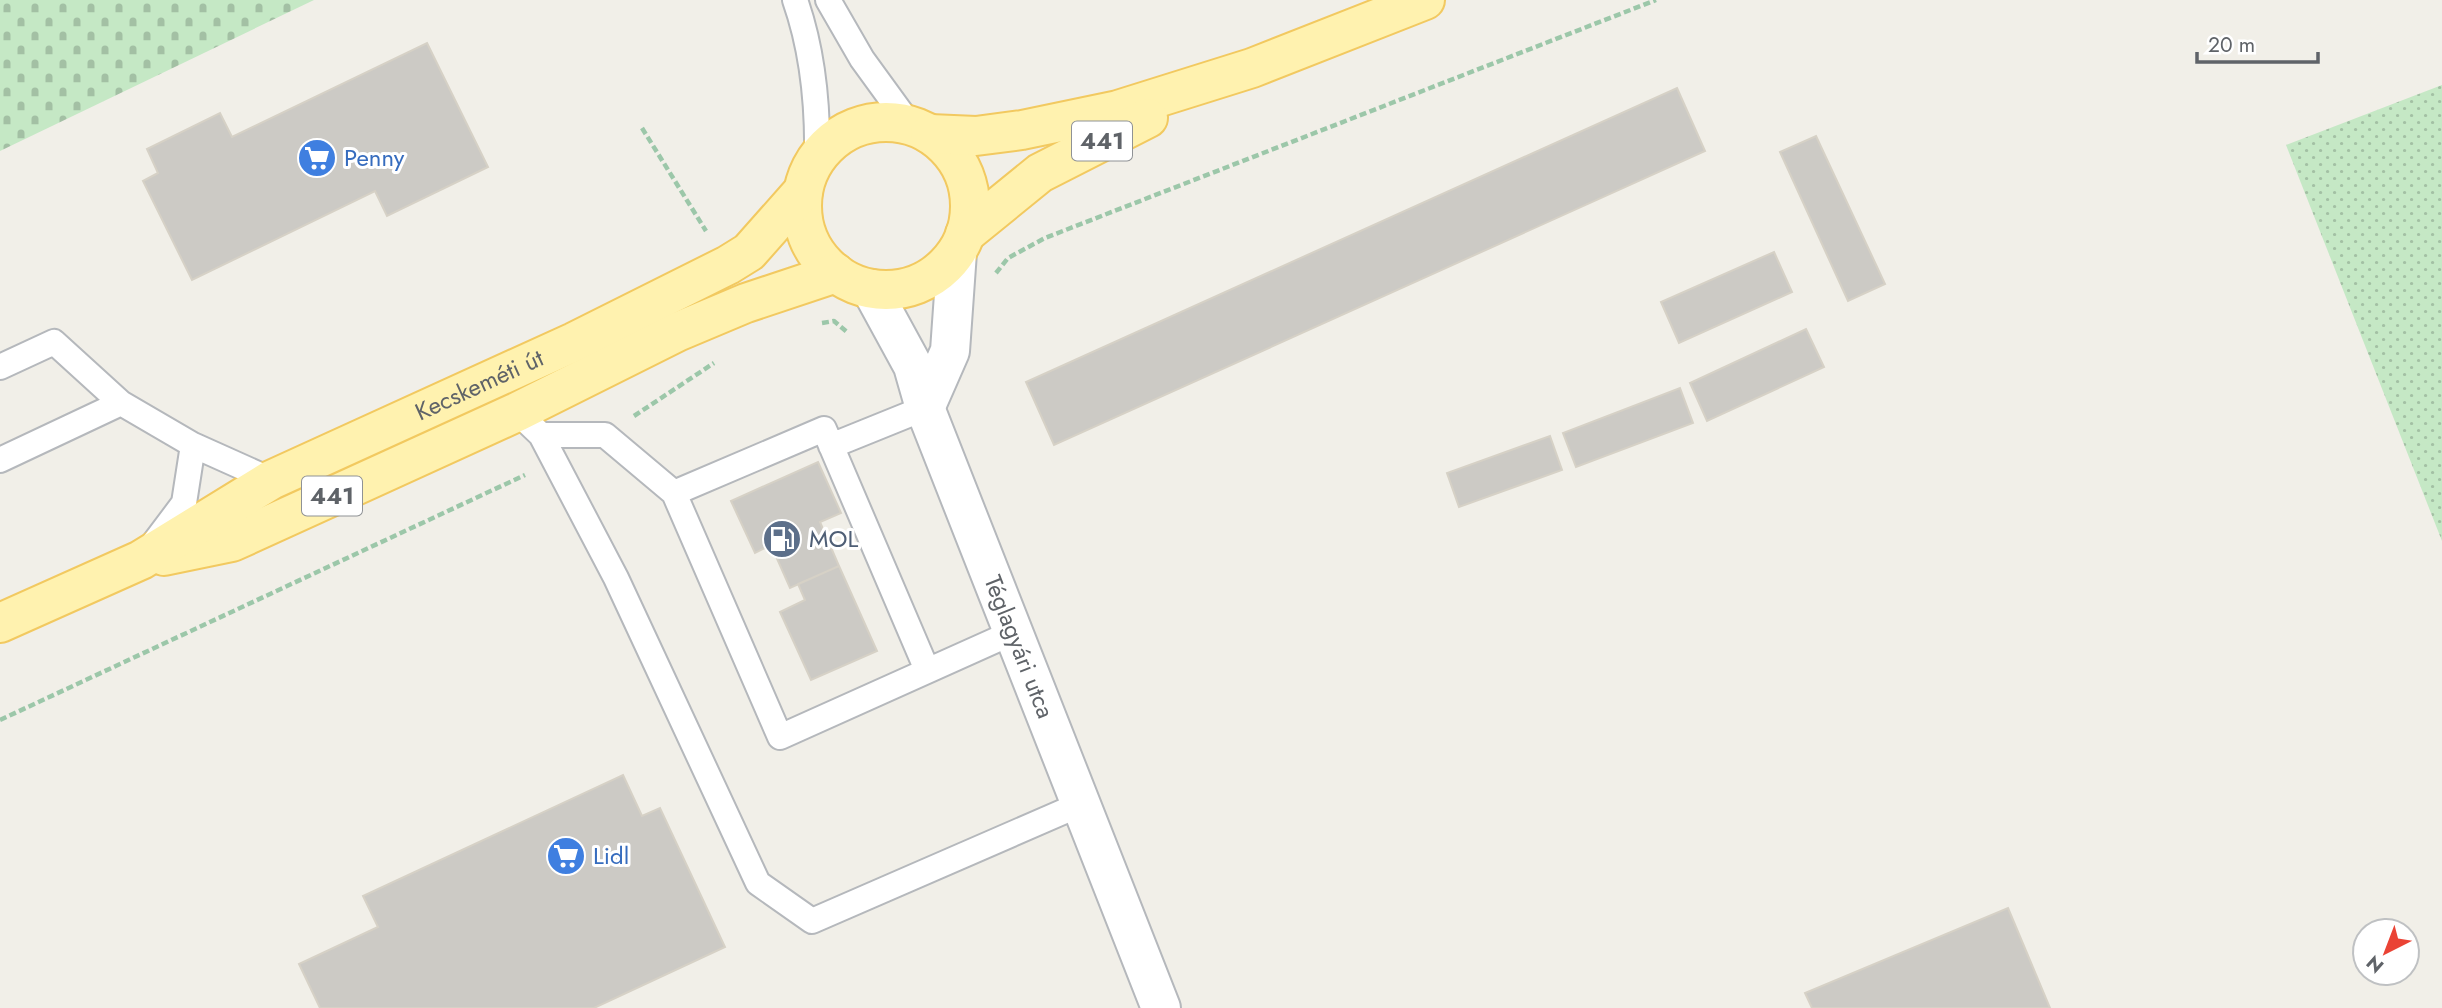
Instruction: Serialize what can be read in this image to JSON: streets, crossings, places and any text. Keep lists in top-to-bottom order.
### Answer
{
  "streets": {
    "main road": ["441", "Kecskeméti út"],
    "street": ["Téglagyári utca"]
  },
  "crossings": [
    ["Kecskeméti út", "Téglagyári utca"]
  ],
  "places": {
    "supermarket": ["Penny", "Lidl"],
    "fuel station": ["MOL"]
  },
  "scale_bar": "20 m",
  "north": "bottom left"
}
